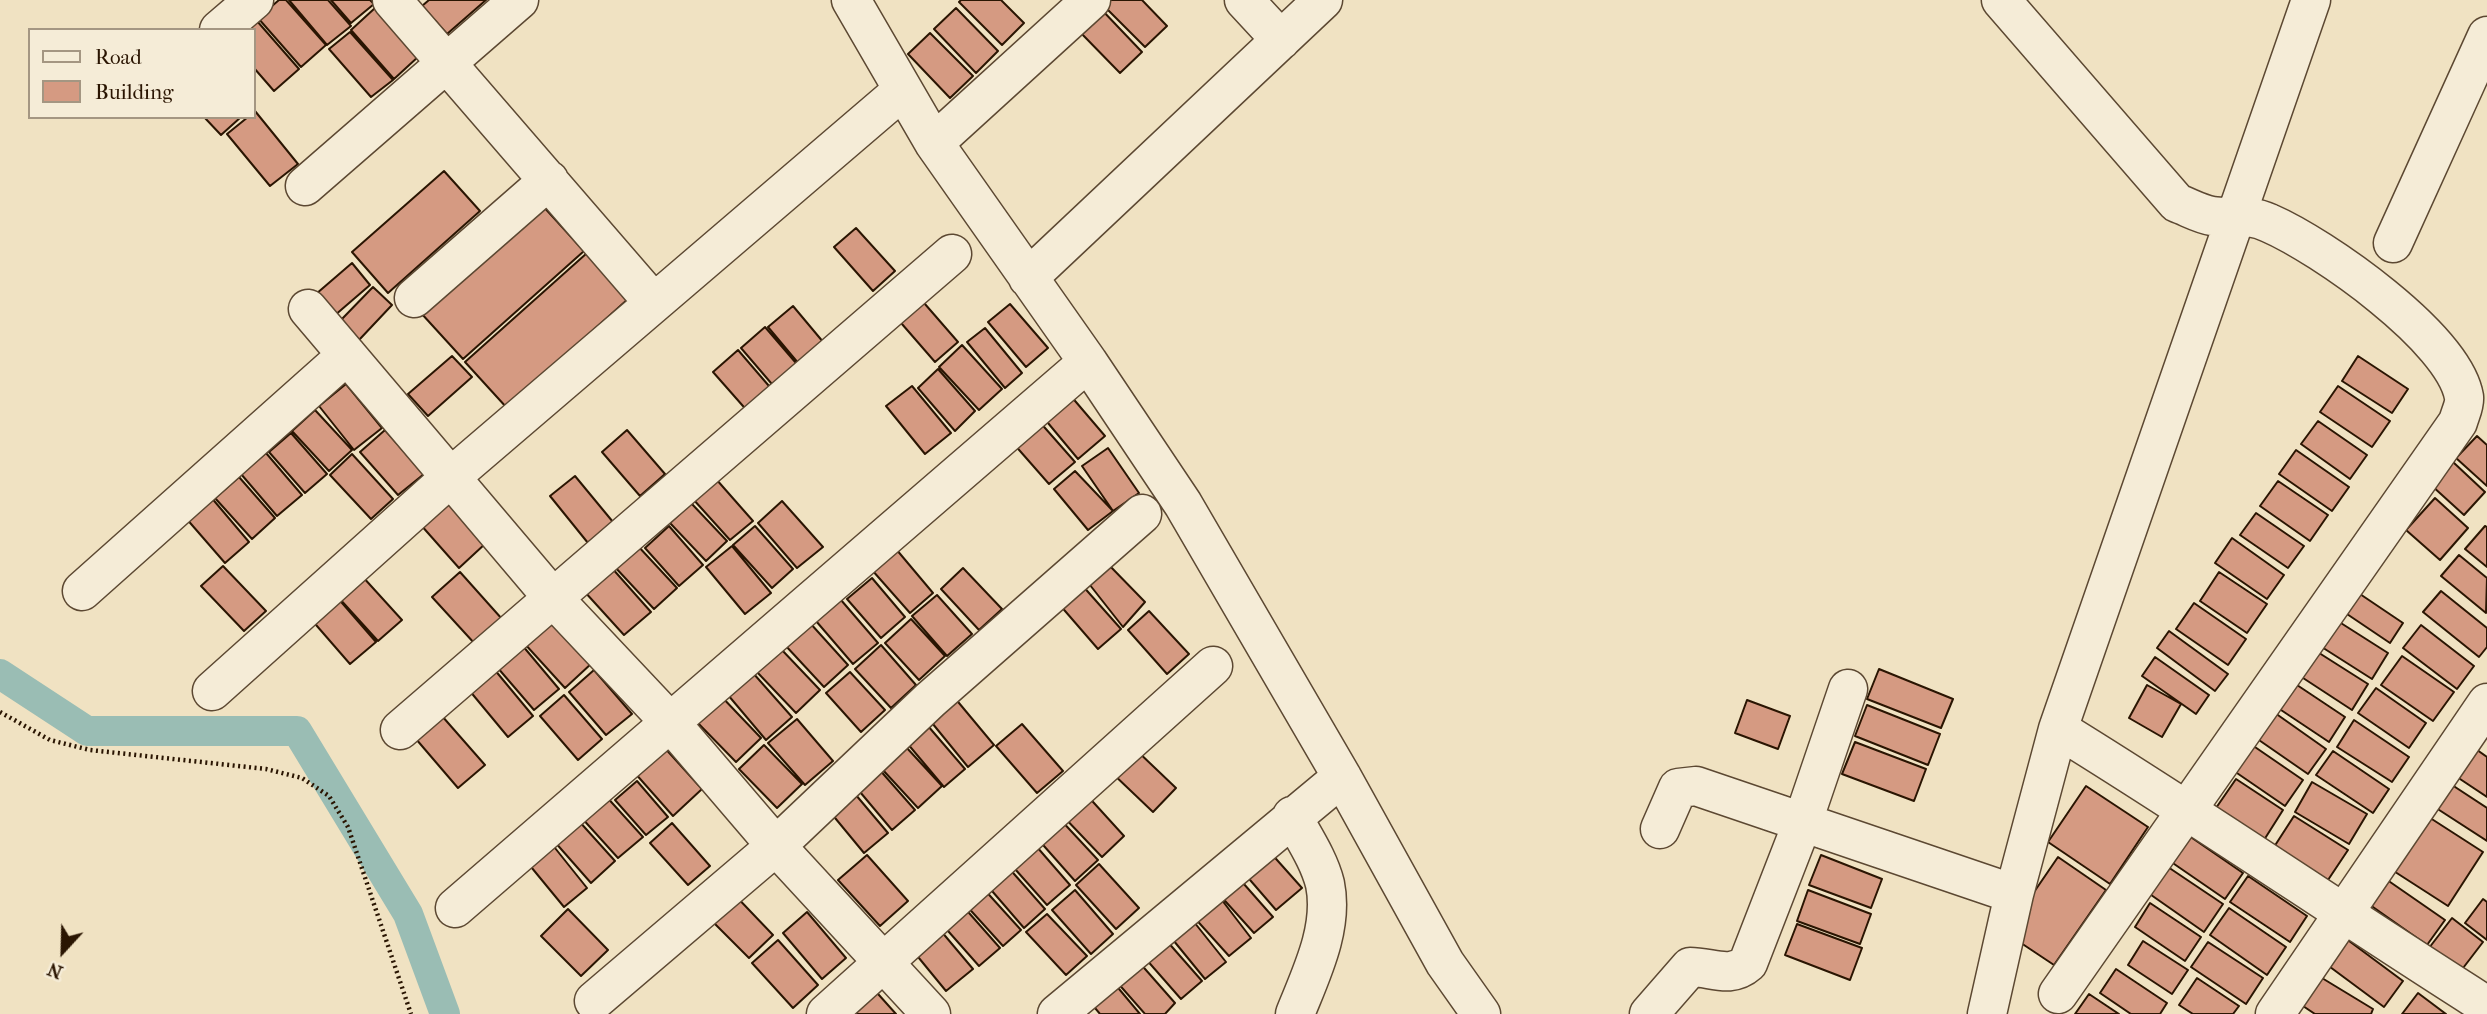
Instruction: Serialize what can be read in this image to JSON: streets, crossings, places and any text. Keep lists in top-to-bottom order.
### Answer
{
  "legend": ["Road", "Building"],
  "north": "bottom"
}
